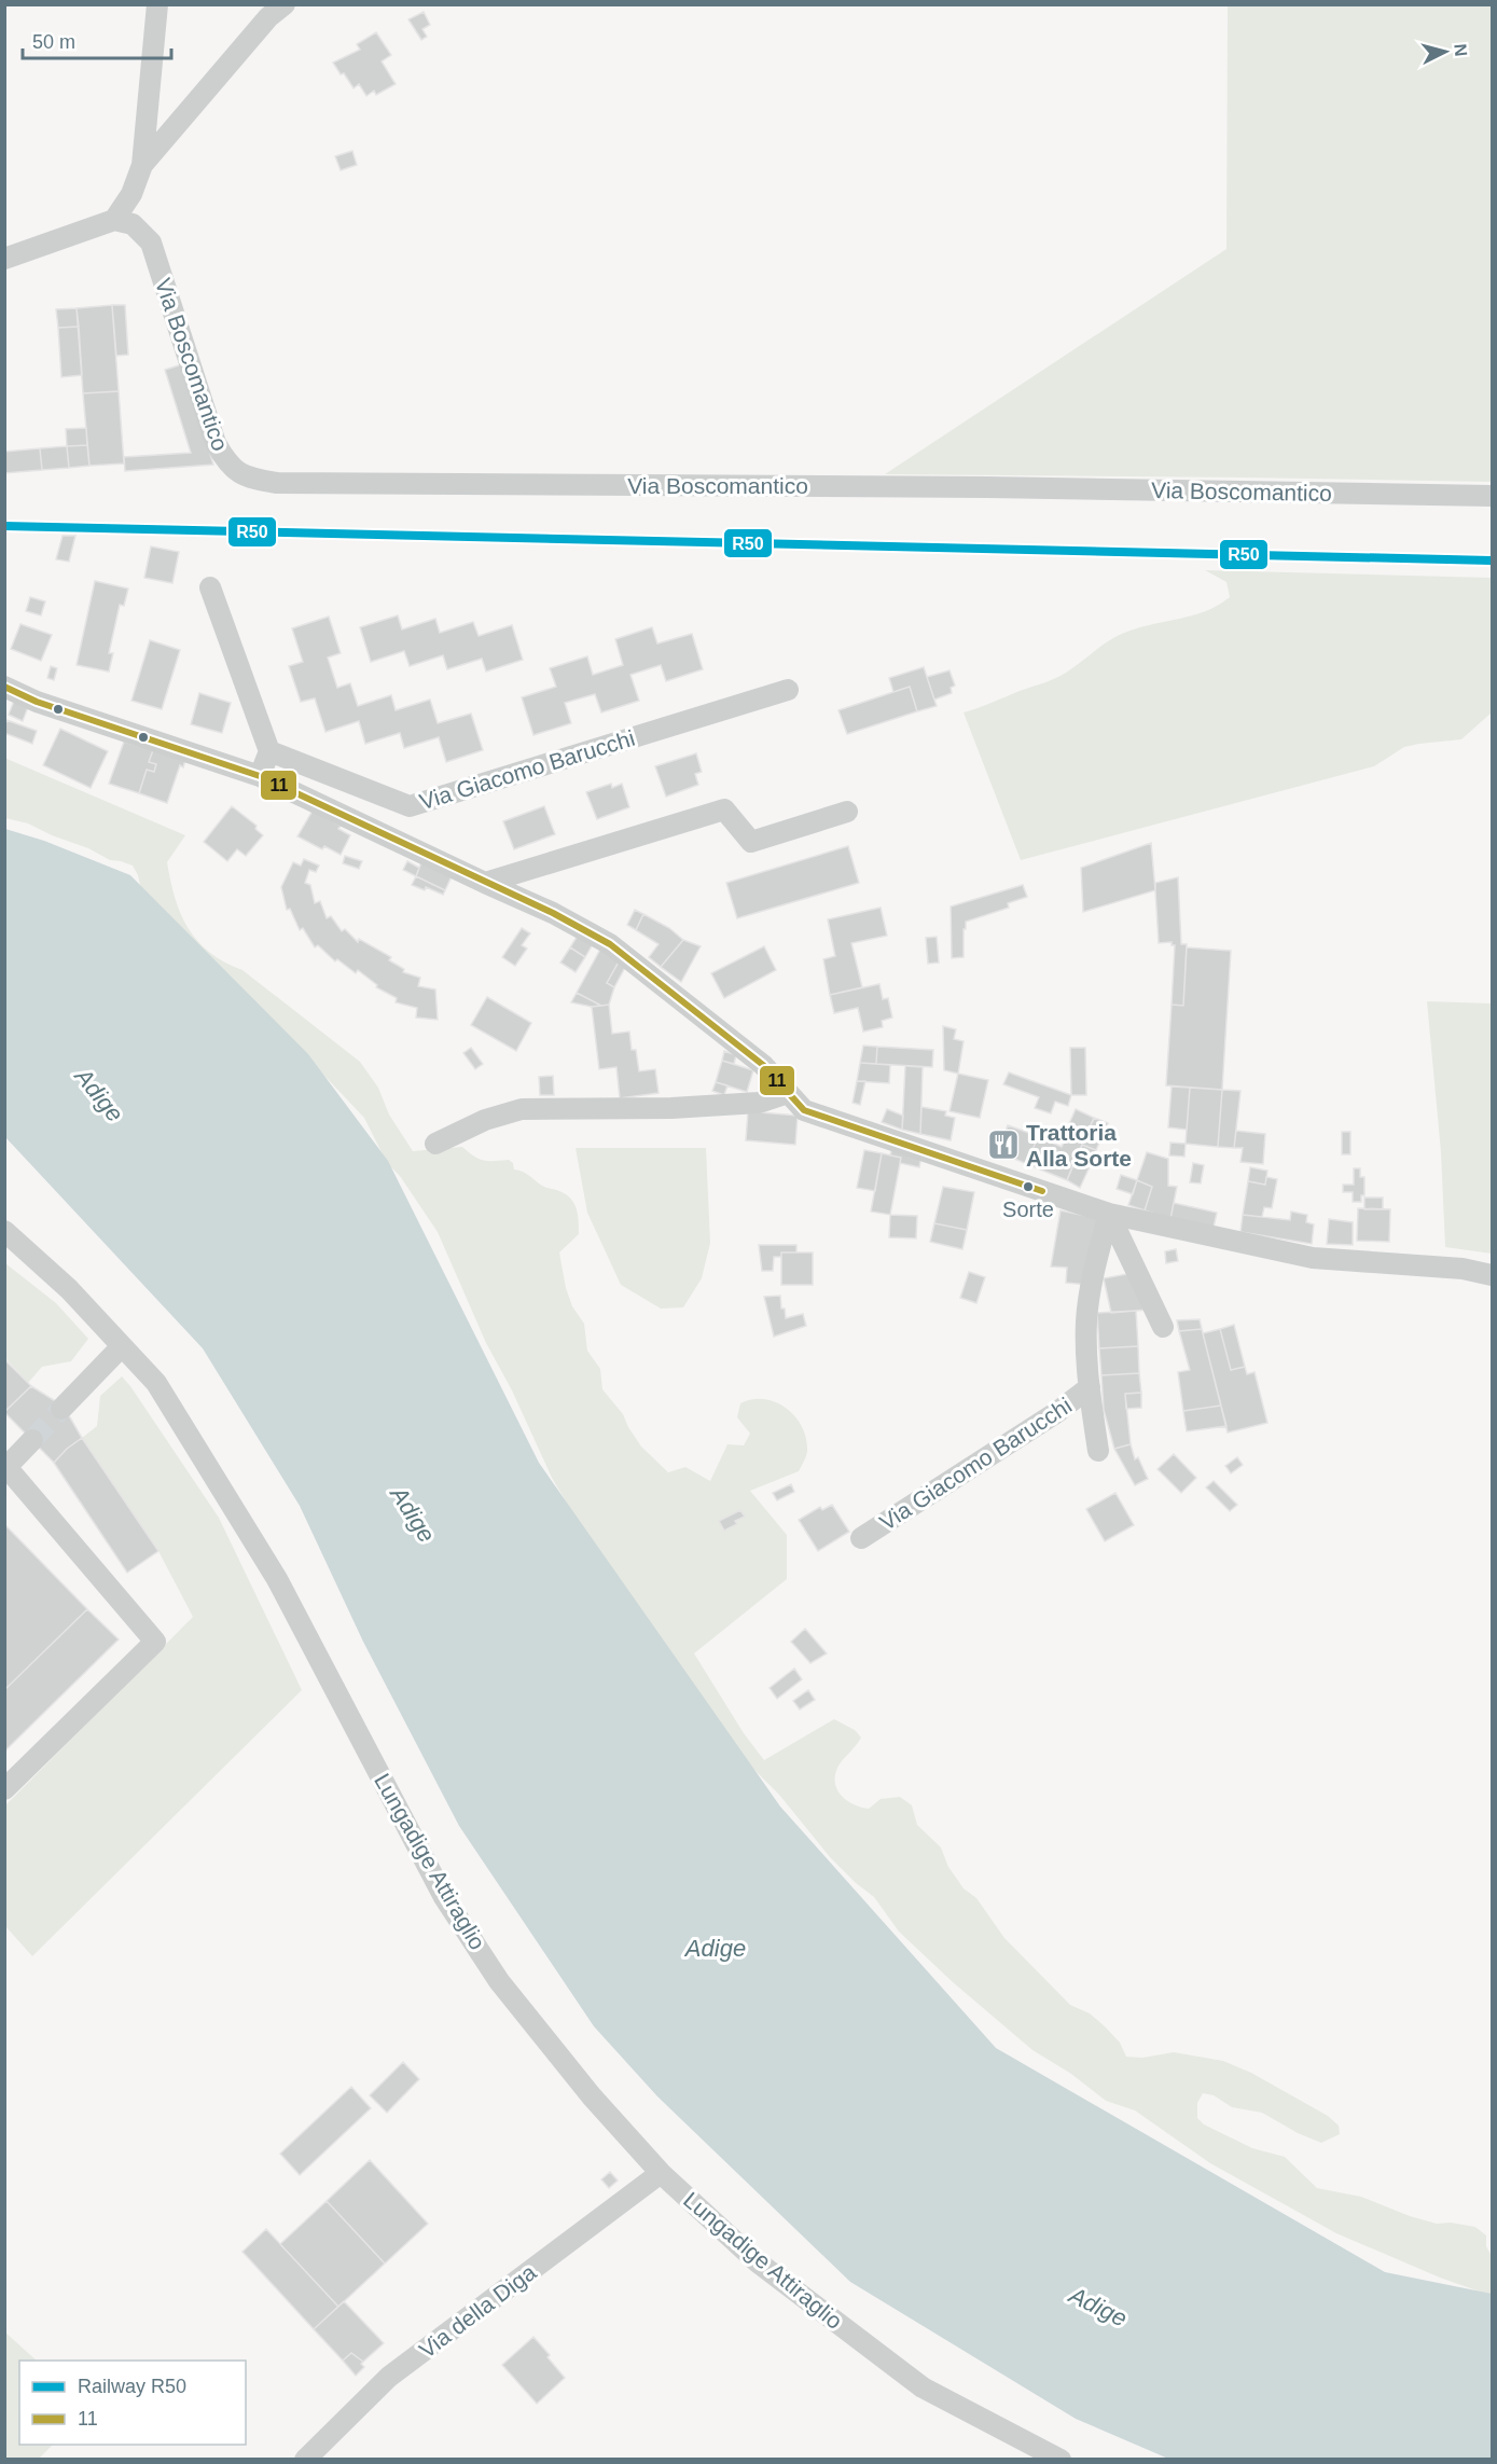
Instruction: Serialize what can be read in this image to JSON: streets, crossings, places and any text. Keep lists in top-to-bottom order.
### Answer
{
  "streets": {
    "street": [
      "Via Boscomantico",
      "Via Giacomo Barucchi",
      "Lungadige Attiraglio",
      "Via della Diga"
    ]
  },
  "crossings": [
    ["Lungadige Attiraglio", "Via della Diga"]
  ],
  "water": ["Adige"],
  "places": {
    "restaurant": ["Trattoria Alla Sorte"],
    "other": ["Sorte"]
  },
  "lines": ["rail line R50", "transit line 11"],
  "legend": ["Railway R50", "11"],
  "scale_bar": "50 m",
  "north": "right"
}
